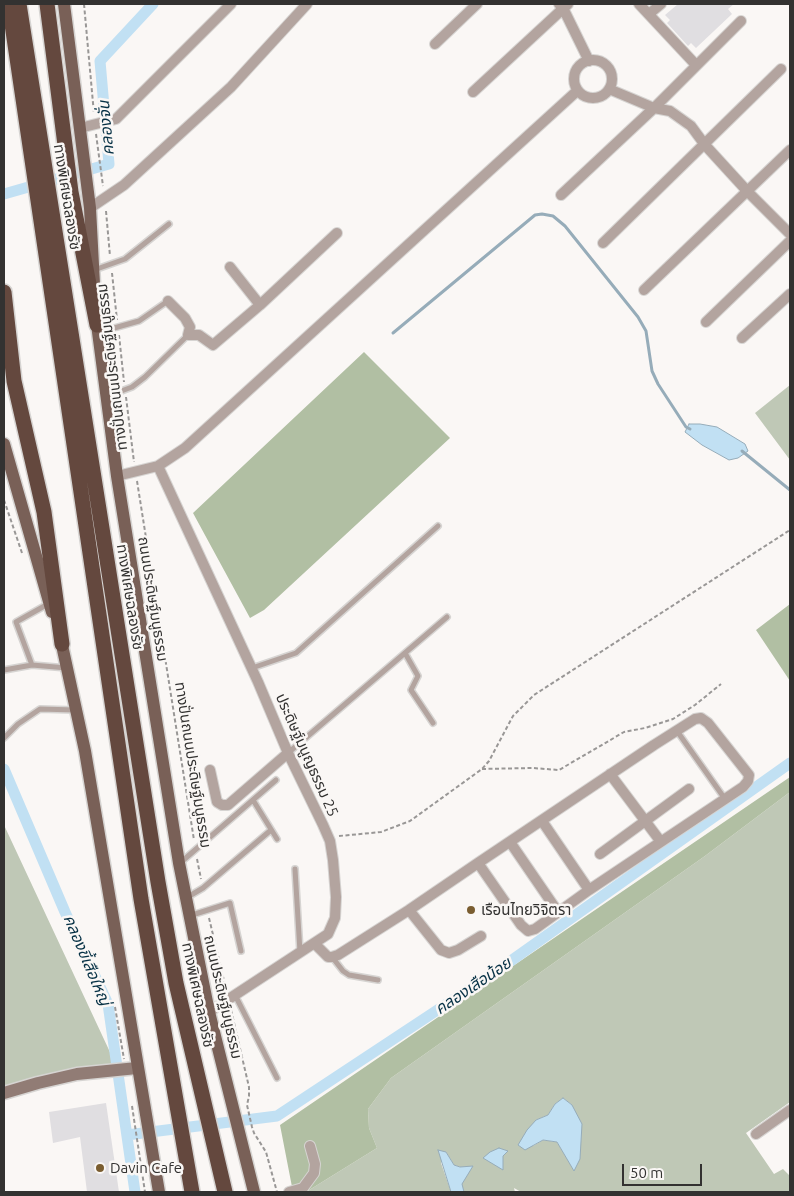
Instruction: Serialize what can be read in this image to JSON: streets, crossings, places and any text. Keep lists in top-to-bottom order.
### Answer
{
  "streets": {
    "highway": ["ทางพิเศษฉลองรัช"],
    "main road": ["ถนนประดิษฐ์มนูธรรม"],
    "street": ["ประดิษฐ์มนูญธรรม 25"],
    "path": ["ทางปั่นถนนประดิษฐ์มนูธรรม"]
  },
  "crossings": [
    ["ถนนประดิษฐ์มนูธรรม", "ประดิษฐ์มนูญธรรม 25"]
  ],
  "water": ["คลองจั่น", "คลองขี้เสือใหญ่", "คลองเสือน้อย"],
  "places": ["เรือนไทยวิจิตรา", "Davin Cafe"],
  "scale_bar": "50 m"
}
